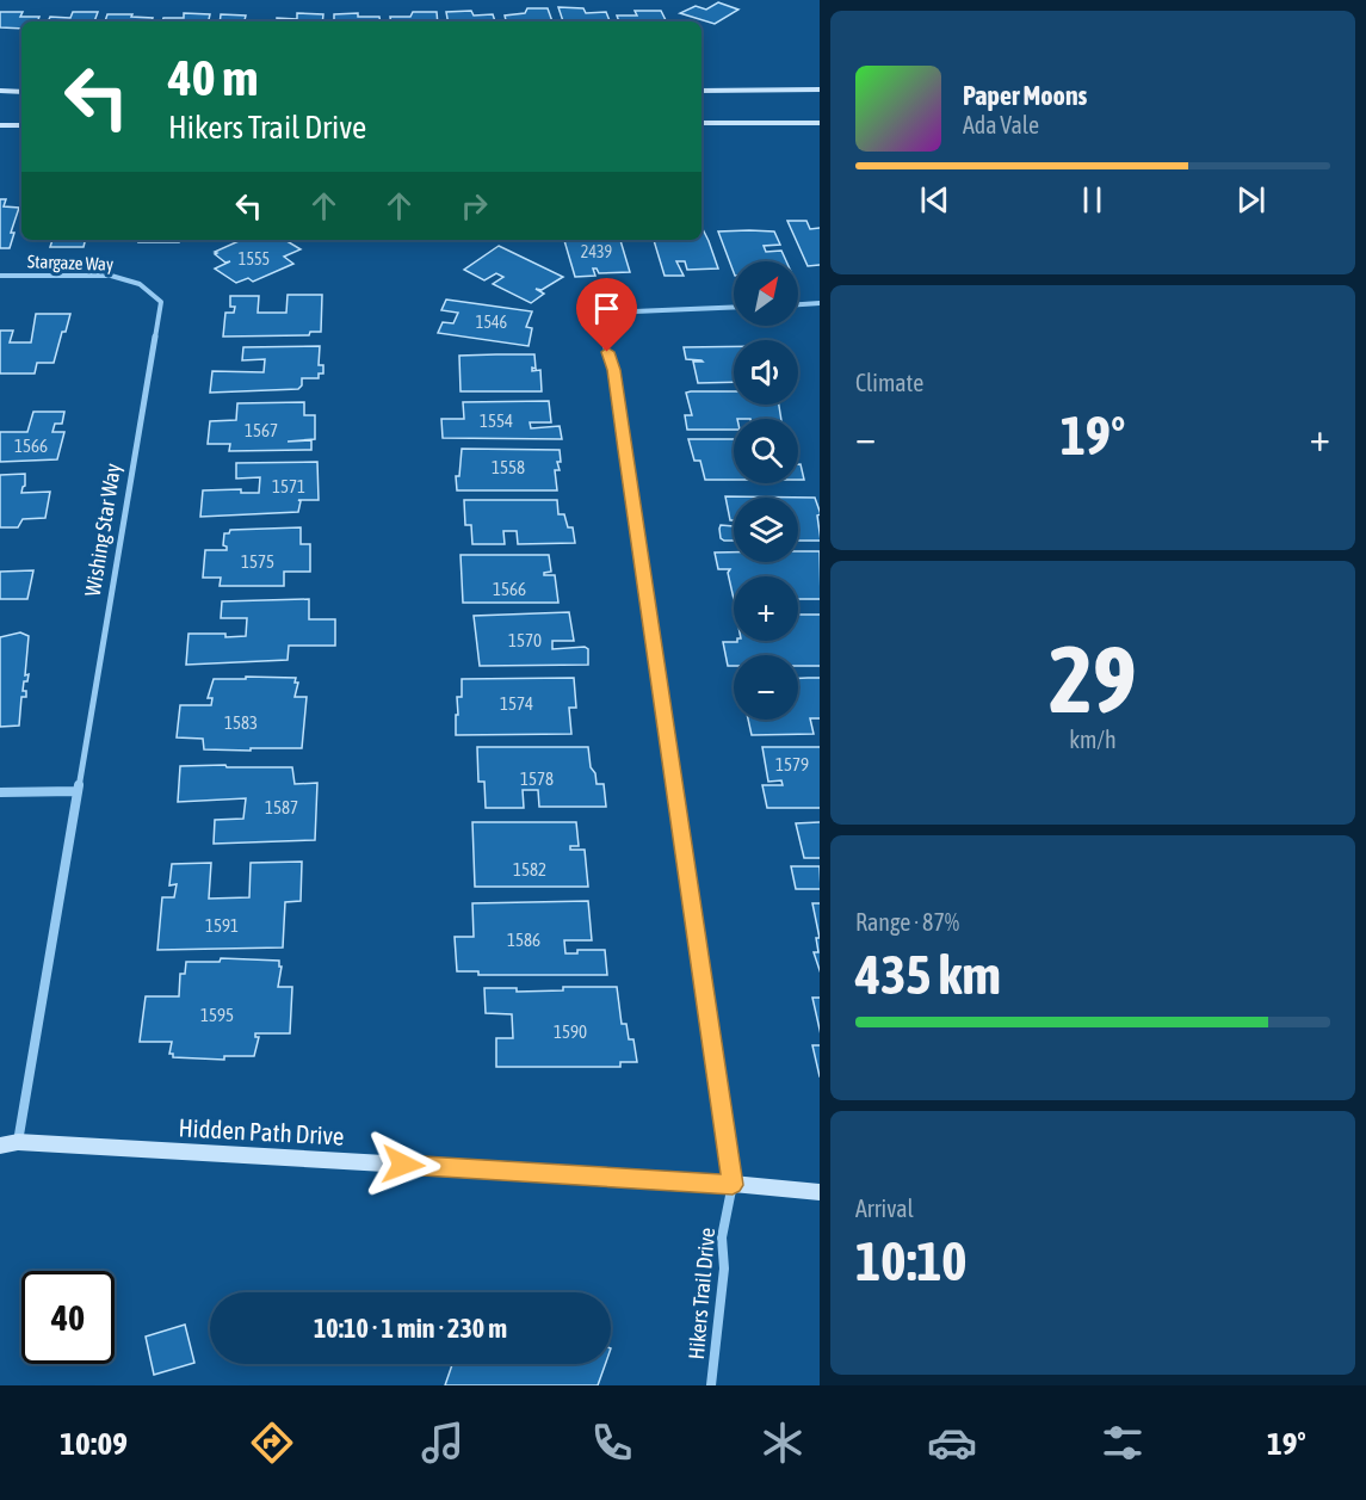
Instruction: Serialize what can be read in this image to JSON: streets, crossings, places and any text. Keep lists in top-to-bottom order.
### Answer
{
  "streets": {
    "street": [
      "Stargaze Way",
      "Wishing Star Way",
      "Hidden Path Drive",
      "Hikers Trail Drive"
    ]
  },
  "crossings": [
    ["Stargaze Way", "Wishing Star Way"],
    ["Wishing Star Way", "Hidden Path Drive"],
    ["Hidden Path Drive", "Hikers Trail Drive"]
  ],
  "house_numbers": [
    "2439",
    "1555",
    "1546",
    "1554",
    "1567",
    "1566",
    "1558",
    "1571",
    "1575",
    "1566",
    "1570",
    "1574",
    "1583",
    "1579",
    "1578",
    "1587",
    "1582",
    "1591",
    "1586",
    "1595",
    "1590"
  ],
  "north": "top right",
  "page": {
    "turn": ["40 m", "Hikers Trail Drive"],
    "song": ["Paper Moons", "Ada Vale"],
    "map_buttons": ["+", "−"],
    "tile": [
      "Climate",
      ["29", "km/h"],
      ["Range · 87%", "435 km"],
      ["Arrival", "10:10"]
    ],
    "heat": ["−", "19°", "+"],
    "limit": "40",
    "trip": "10:10 · 1 min · 230 m",
    "tabs": ["10:09", "19°"]
  }
}
